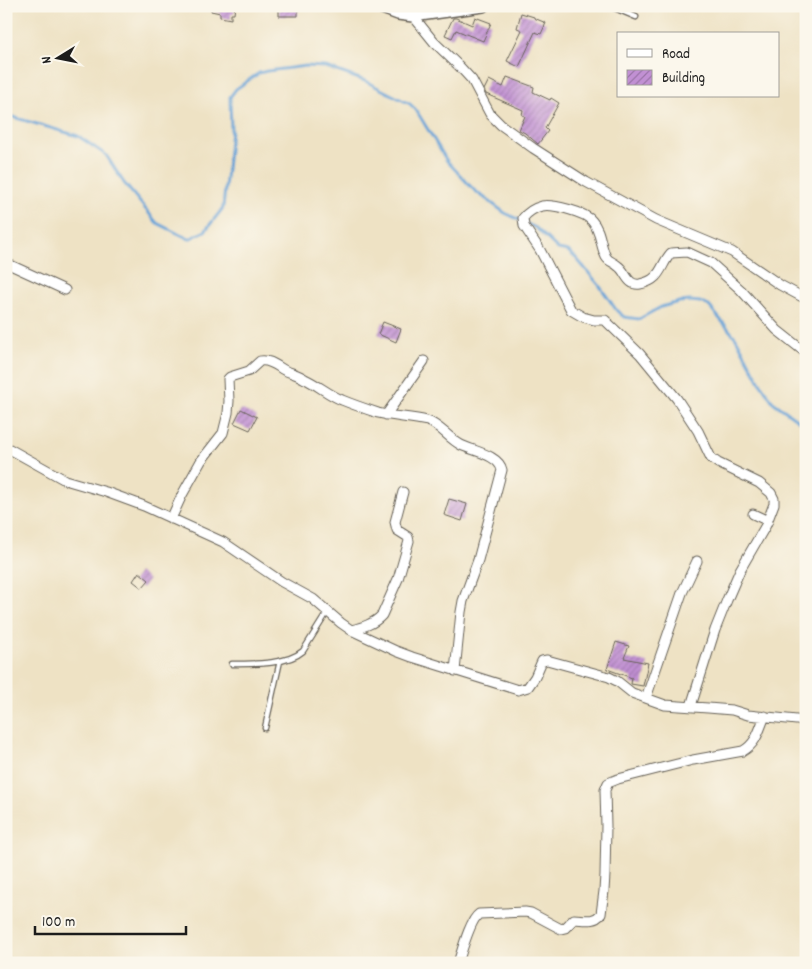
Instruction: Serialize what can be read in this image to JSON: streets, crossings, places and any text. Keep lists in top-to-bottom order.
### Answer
{
  "legend": ["Road", "Building"],
  "scale_bar": "100 m",
  "north": "left"
}
